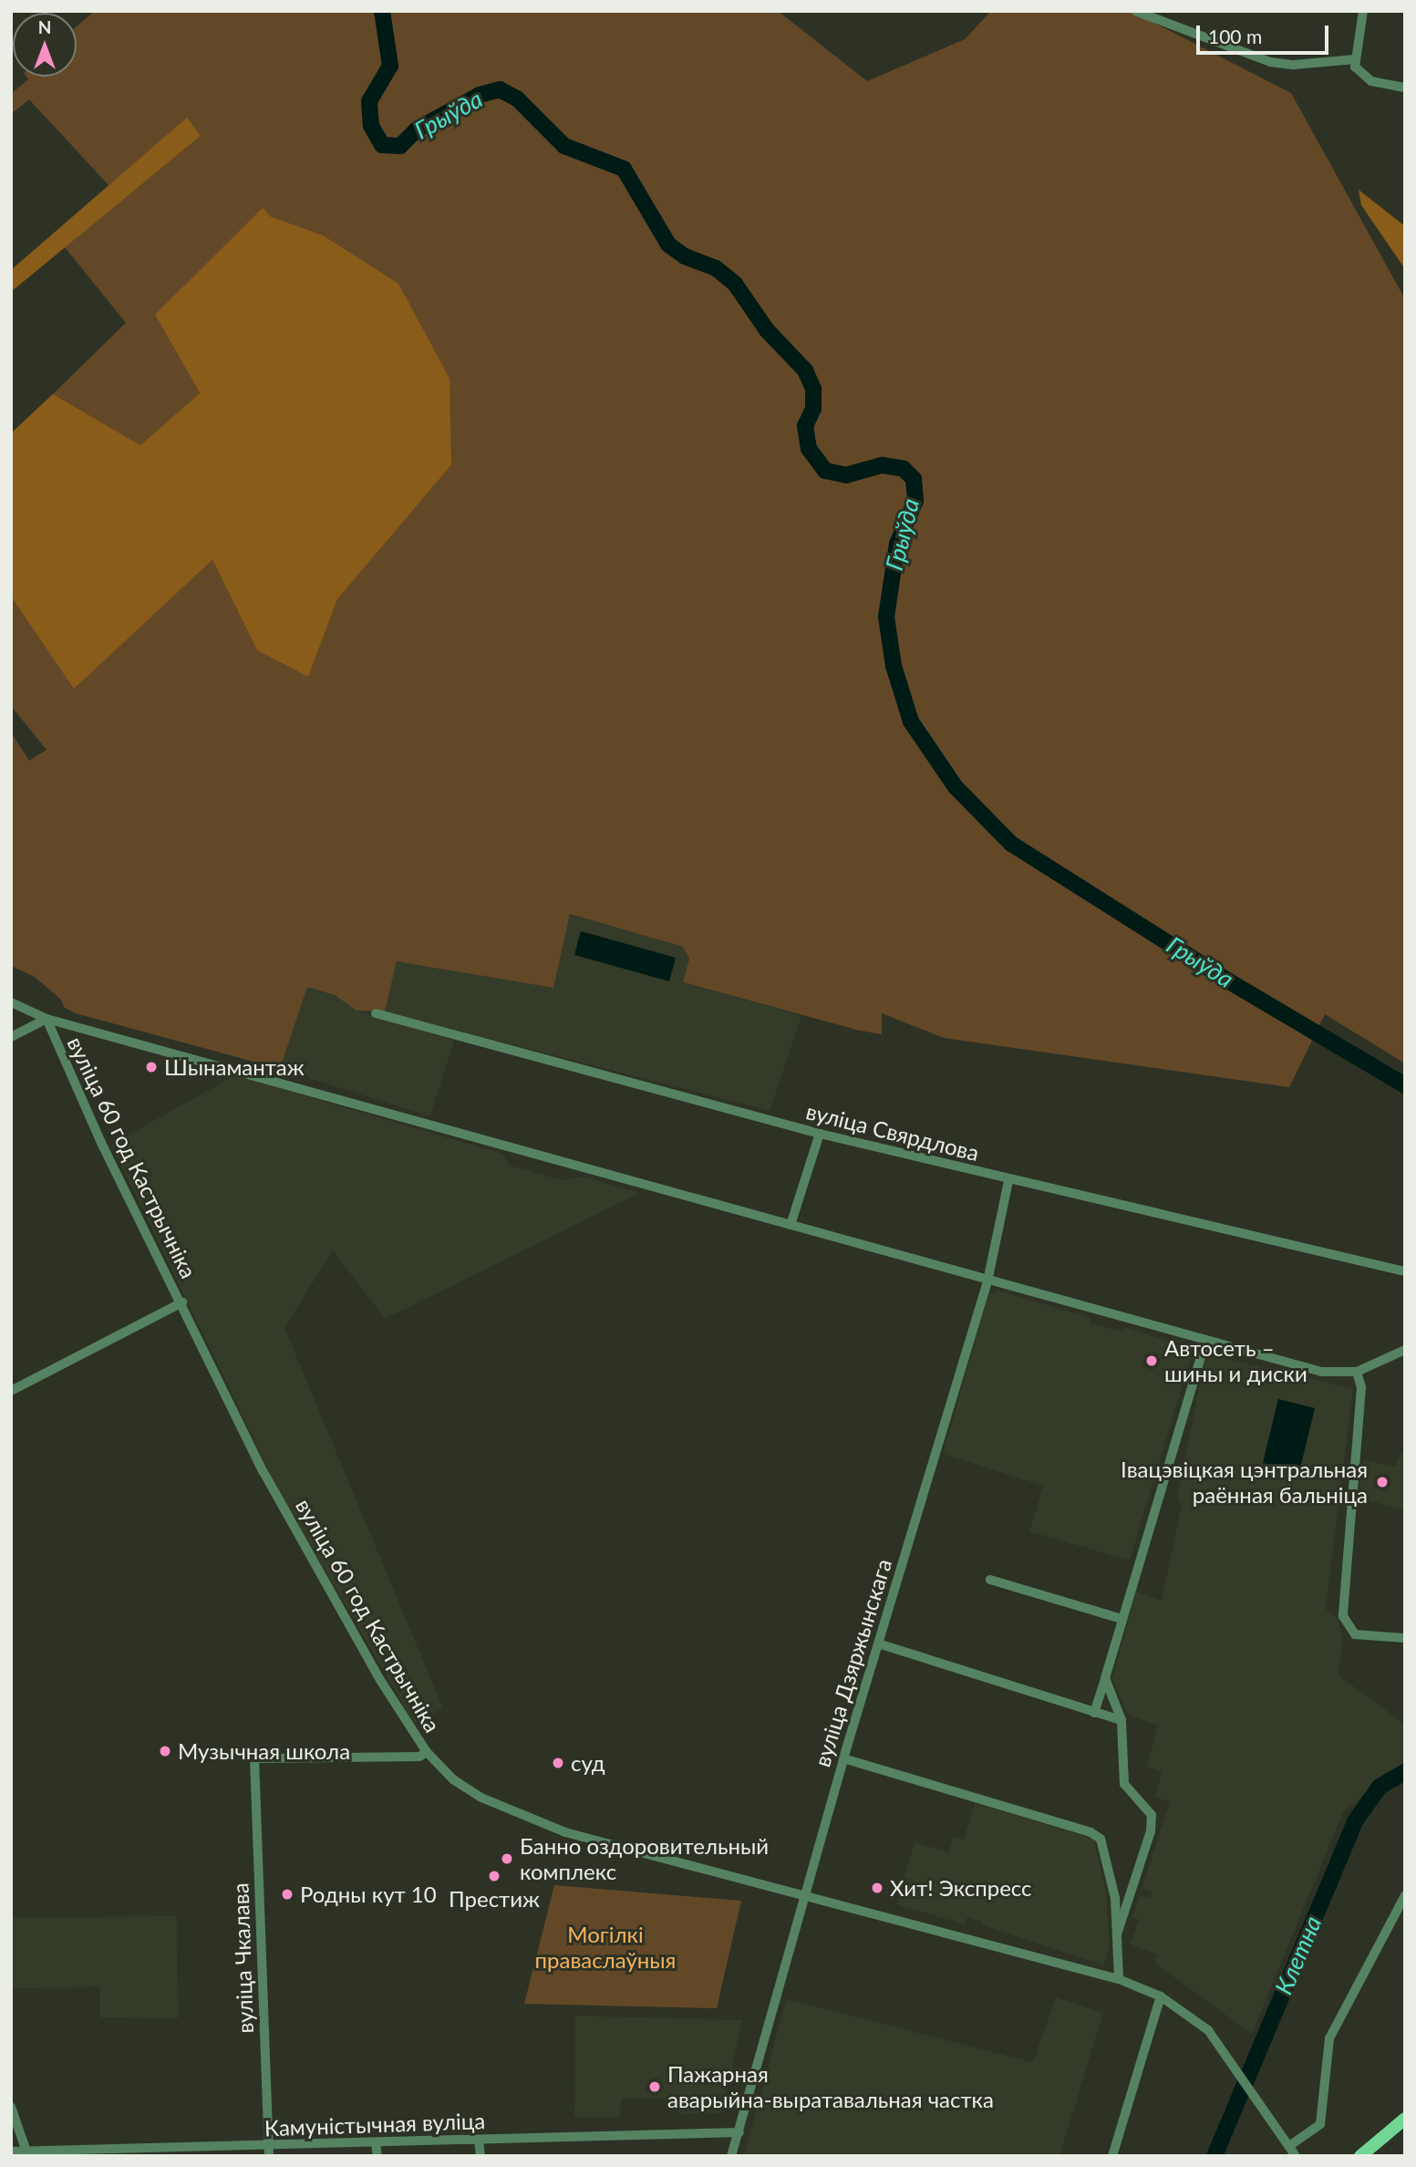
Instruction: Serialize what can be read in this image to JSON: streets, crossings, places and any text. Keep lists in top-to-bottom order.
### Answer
{
  "streets": {
    "street": [
      "вуліца Свярдлова",
      "вуліца 60 год Кастрычніка",
      "вуліца Дзяржынскага",
      "вуліца Чкалава",
      "Камуністычная вуліца"
    ]
  },
  "crossings": [
    ["вуліца Свярдлова", "вуліца Дзяржынскага"],
    ["вуліца 60 год Кастрычніка", "вуліца Дзяржынскага"],
    ["вуліца 60 год Кастрычніка", "вуліца Чкалава"],
    ["вуліца Дзяржынскага", "Камуністычная вуліца"],
    ["вуліца Чкалава", "Камуністычная вуліца"]
  ],
  "water": ["Грыўда", "Клетна"],
  "parks": ["Могілкі праваслаўныя"],
  "places": [
    "Шынамантаж",
    "Автосеть – шины и диски",
    "Івацэвіцкая цэнтральная раённая бальніца",
    "Музычная школа",
    "суд",
    "Банно оздоровительный комплекс",
    "Престиж",
    "Хит! Экспресс",
    "Родны кут 10",
    "Пажарная аварыйна-выратавальная частка"
  ],
  "scale_bar": "100 m",
  "north": "top"
}
